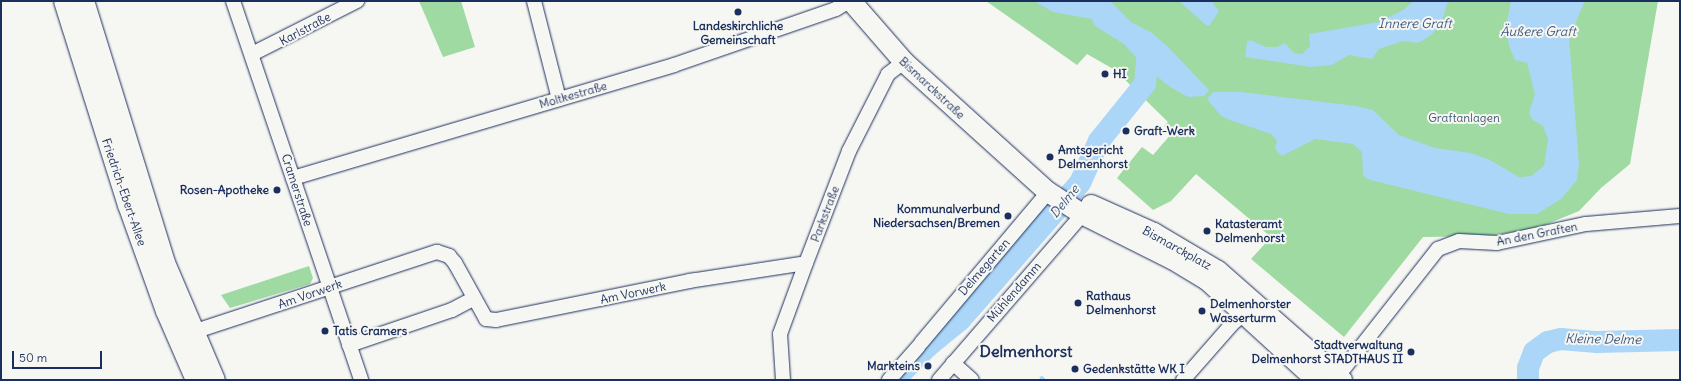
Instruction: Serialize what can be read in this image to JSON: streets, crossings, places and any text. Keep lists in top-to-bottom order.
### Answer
{
  "streets": {
    "main road": ["Bismarckstraße", "Friedrich-Ebert-Allee", "Bismarckplatz"],
    "street": [
      "Karlstraße",
      "Moltkestraße",
      "Cramerstraße",
      "Parkstraße",
      "An den Graften",
      "Delmegarten",
      "Mühlendamm",
      "Am Vorwerk"
    ]
  },
  "crossings": [
    ["Karlstraße", "Cramerstraße"],
    ["Bismarckstraße", "Moltkestraße"],
    ["Bismarckstraße", "Parkstraße"],
    ["Bismarckstraße", "Bismarckplatz"],
    ["Bismarckstraße", "Delmegarten"],
    ["Bismarckstraße", "Mühlendamm"],
    ["Moltkestraße", "Cramerstraße"],
    ["Cramerstraße", "Am Vorwerk"],
    ["Friedrich-Ebert-Allee", "Am Vorwerk"],
    ["Parkstraße", "Am Vorwerk"],
    ["Bismarckplatz", "Delmegarten"],
    ["Bismarckplatz", "Mühlendamm"],
    ["Delmegarten", "Mühlendamm"]
  ],
  "districts": ["Delmenhorst"],
  "water": [
    "Innere Graft",
    "Äußere Graft",
    "Delme",
    "Kleine Delme"
  ],
  "parks": ["Graftanlagen"],
  "places": [
    "Landeskirchliche Gemeinschaft",
    "HI",
    "Graft-Werk",
    "Amtsgericht Delmenhorst",
    "Rosen-Apotheke",
    "Kommunalverbund Niedersachsen/Bremen",
    "Katasteramt Delmenhorst",
    "Rathaus Delmenhorst",
    "Delmenhorster Wasserturm",
    "Tatis Cramers",
    "Stadtverwaltung Delmenhorst STADTHAUS II",
    "Markteins",
    "Gedenkstätte WK I"
  ],
  "scale_bar": "50 m"
}
